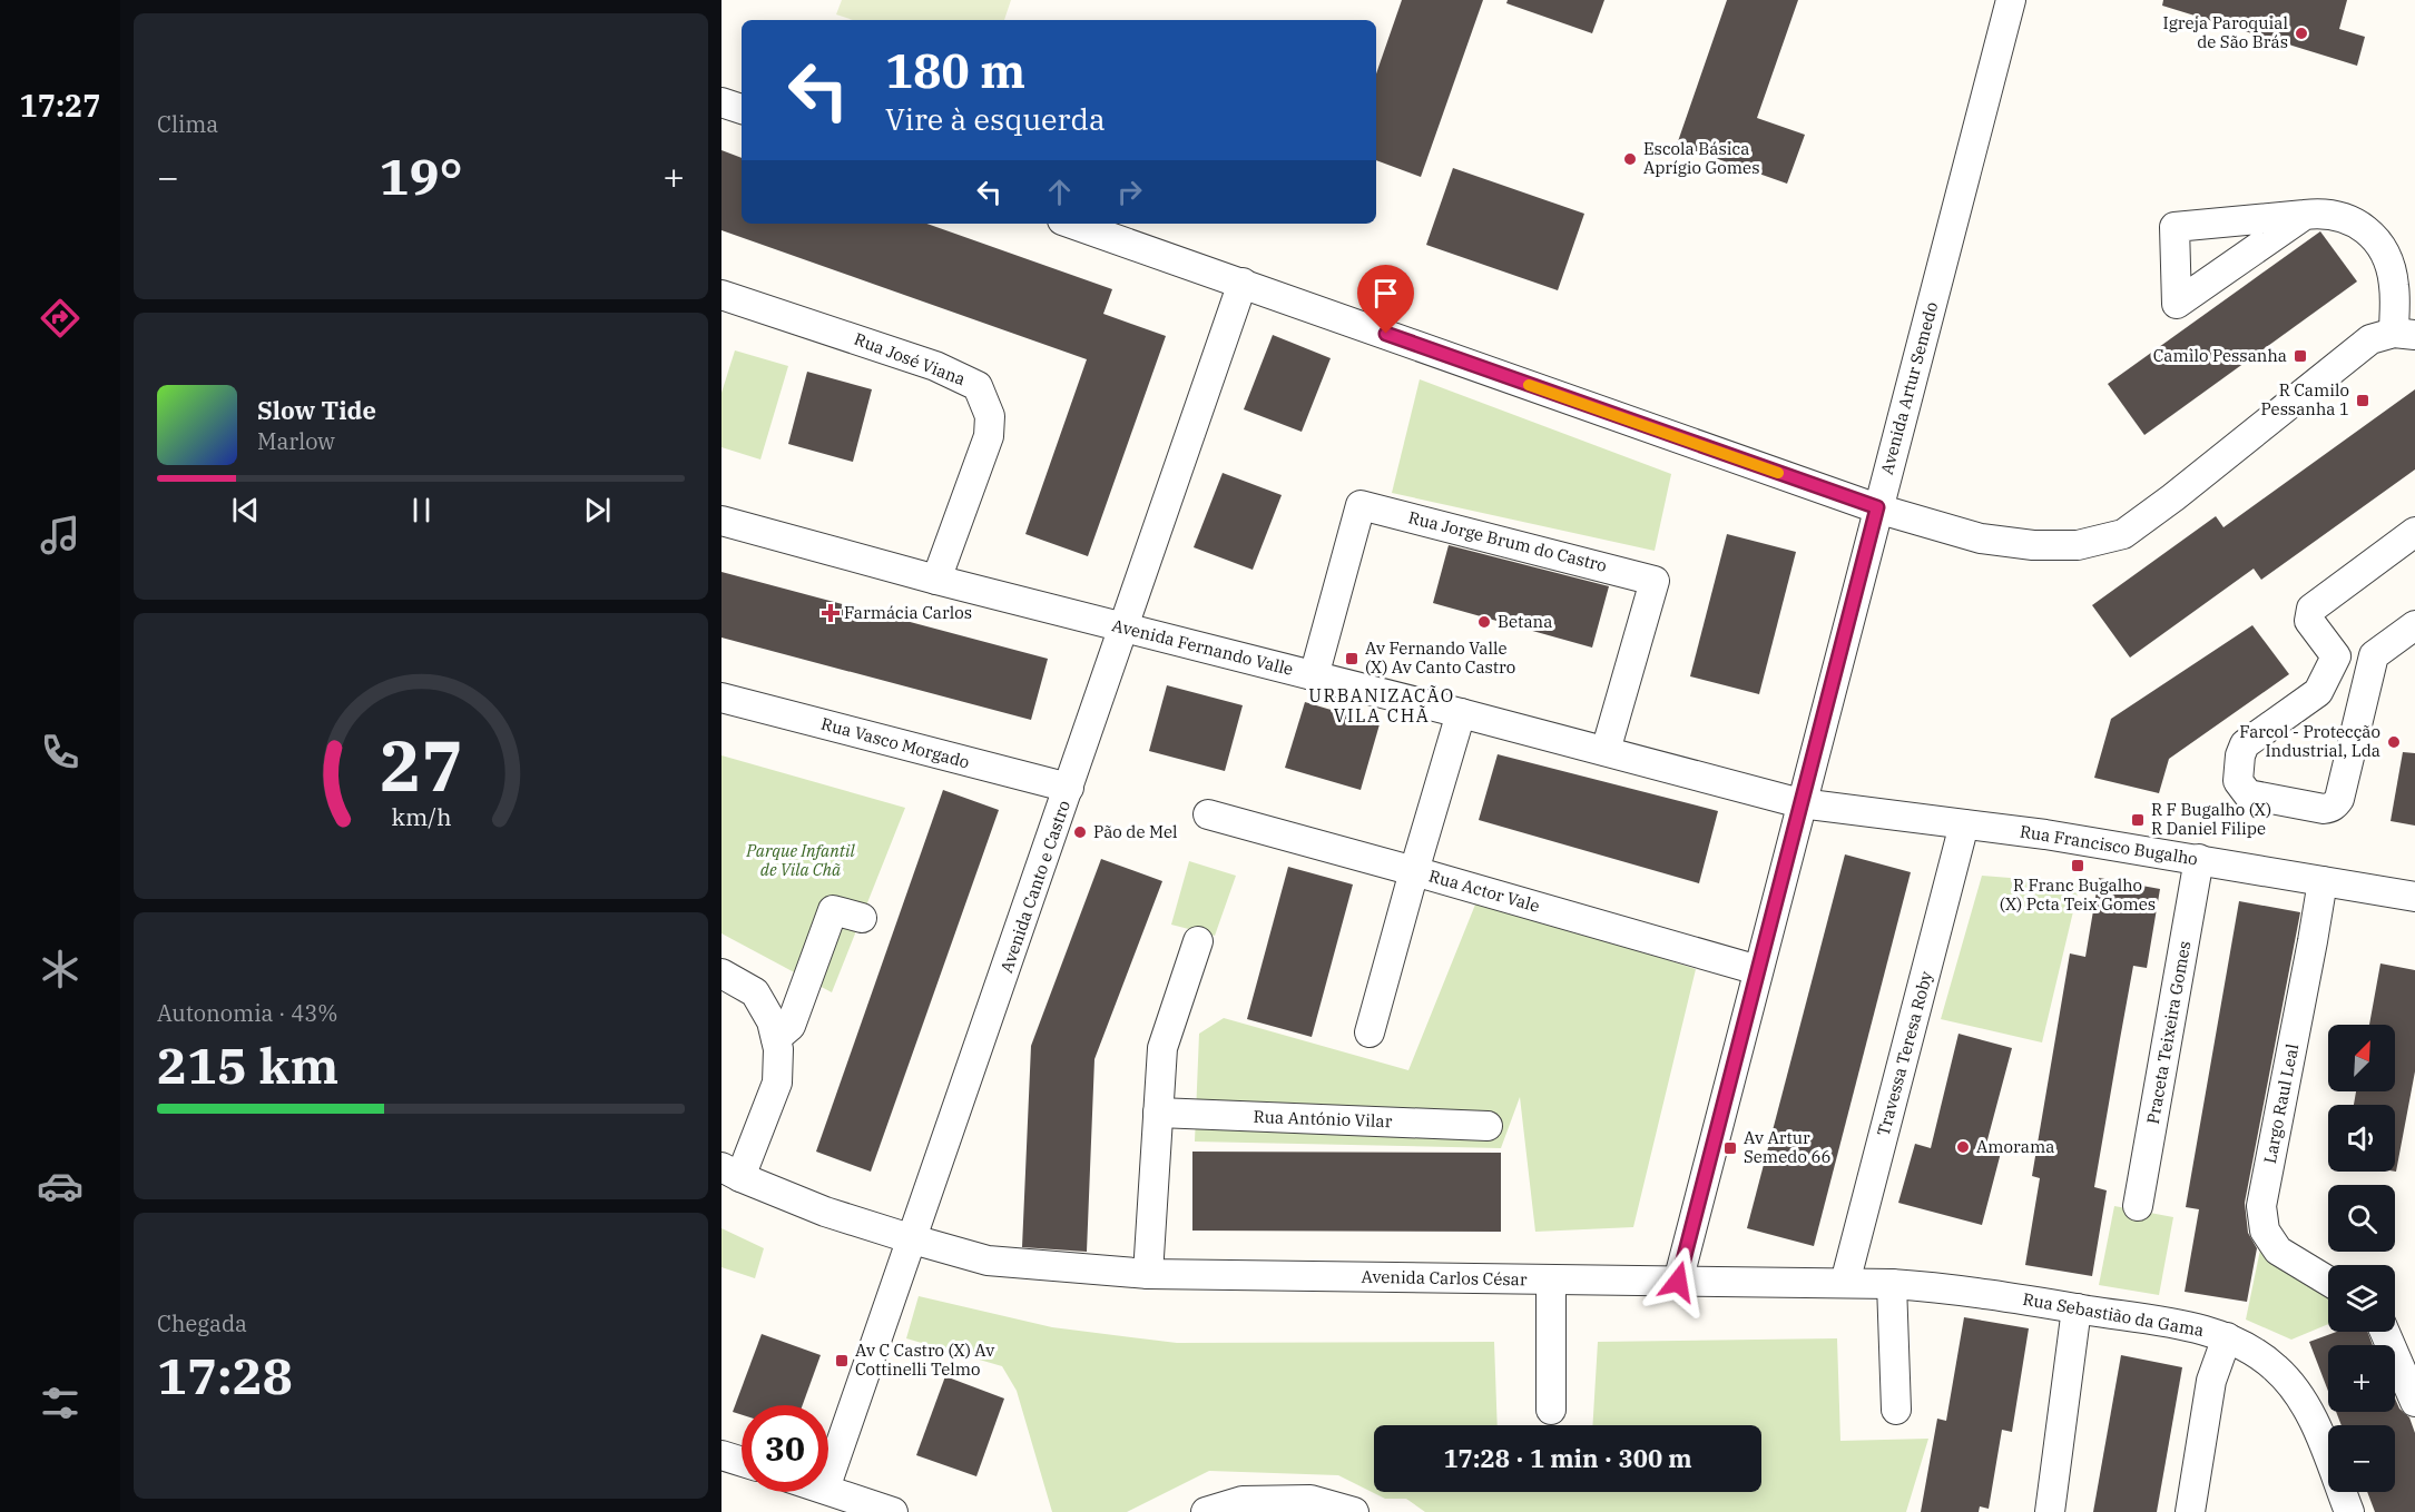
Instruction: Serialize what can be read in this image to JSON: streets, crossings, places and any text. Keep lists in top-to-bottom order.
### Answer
{
  "streets": {
    "street": [
      "Rua José Viana",
      "Avenida Artur Semedo",
      "Rua Jorge Brum do Castro",
      "Avenida Fernando Valle",
      "Rua Vasco Morgado",
      "Rua Francisco Bugalho",
      "Avenida Canto e Castro",
      "Rua Actor Vale",
      "Praceta Teixeira Gomes",
      "Travessa Teresa Roby",
      "Largo Raul Leal",
      "Rua António Vilar",
      "Avenida Carlos César",
      "Rua Sebastião da Gama"
    ]
  },
  "crossings": [
    ["Rua José Viana", "Avenida Fernando Valle"],
    ["Avenida Artur Semedo", "Avenida Fernando Valle"],
    ["Avenida Artur Semedo", "Rua Francisco Bugalho"],
    ["Avenida Artur Semedo", "Rua Actor Vale"],
    ["Avenida Artur Semedo", "Avenida Carlos César"],
    ["Rua Jorge Brum do Castro", "Avenida Fernando Valle"],
    ["Avenida Fernando Valle", "Rua Francisco Bugalho"],
    ["Avenida Fernando Valle", "Avenida Canto e Castro"],
    ["Rua Vasco Morgado", "Avenida Canto e Castro"],
    ["Rua Francisco Bugalho", "Praceta Teixeira Gomes"],
    ["Rua Francisco Bugalho", "Travessa Teresa Roby"],
    ["Rua Francisco Bugalho", "Largo Raul Leal"],
    ["Avenida Canto e Castro", "Avenida Carlos César"],
    ["Travessa Teresa Roby", "Avenida Carlos César"],
    ["Avenida Carlos César", "Rua Sebastião da Gama"]
  ],
  "districts": ["URBANIZAÇÃO VILA CHÃ"],
  "parks": ["Parque Infantil de Vila Chã"],
  "places": {
    "other": [
      "Igreja Paroquial de São Brás",
      "Escola Básica Aprígio Gomes",
      "Betana",
      "Farcol - Protecção Industrial, Lda",
      "Pão de Mel",
      "Amorama"
    ],
    "transit": [
      "Camilo Pessanha",
      "R Camilo Pessanha 1",
      "Av Fernando Valle (X) Av Canto Castro",
      "R F Bugalho (X) R Daniel Filipe",
      "R Franc Bugalho (X) Pcta Teix Gomes",
      "Av Artur Semedo 66",
      "Av C Castro (X) Av Cottinelli Telmo"
    ],
    "health": ["Farmácia Carlos"]
  },
  "north": "top right",
  "page": {
    "tabs": "17:27",
    "tile": [
      "Clima",
      ["Autonomia · 43%", "215 km"],
      ["Chegada", "17:28"]
    ],
    "turn": ["180 m", "Vire à esquerda"],
    "heat": ["−", "19°", "+"],
    "song": ["Slow Tide", "Marlow"],
    "map_buttons": ["+", "−"],
    "limit": "30",
    "trip": "17:28 · 1 min · 300 m",
    "gauge": ["27", "km/h"]
  }
}
